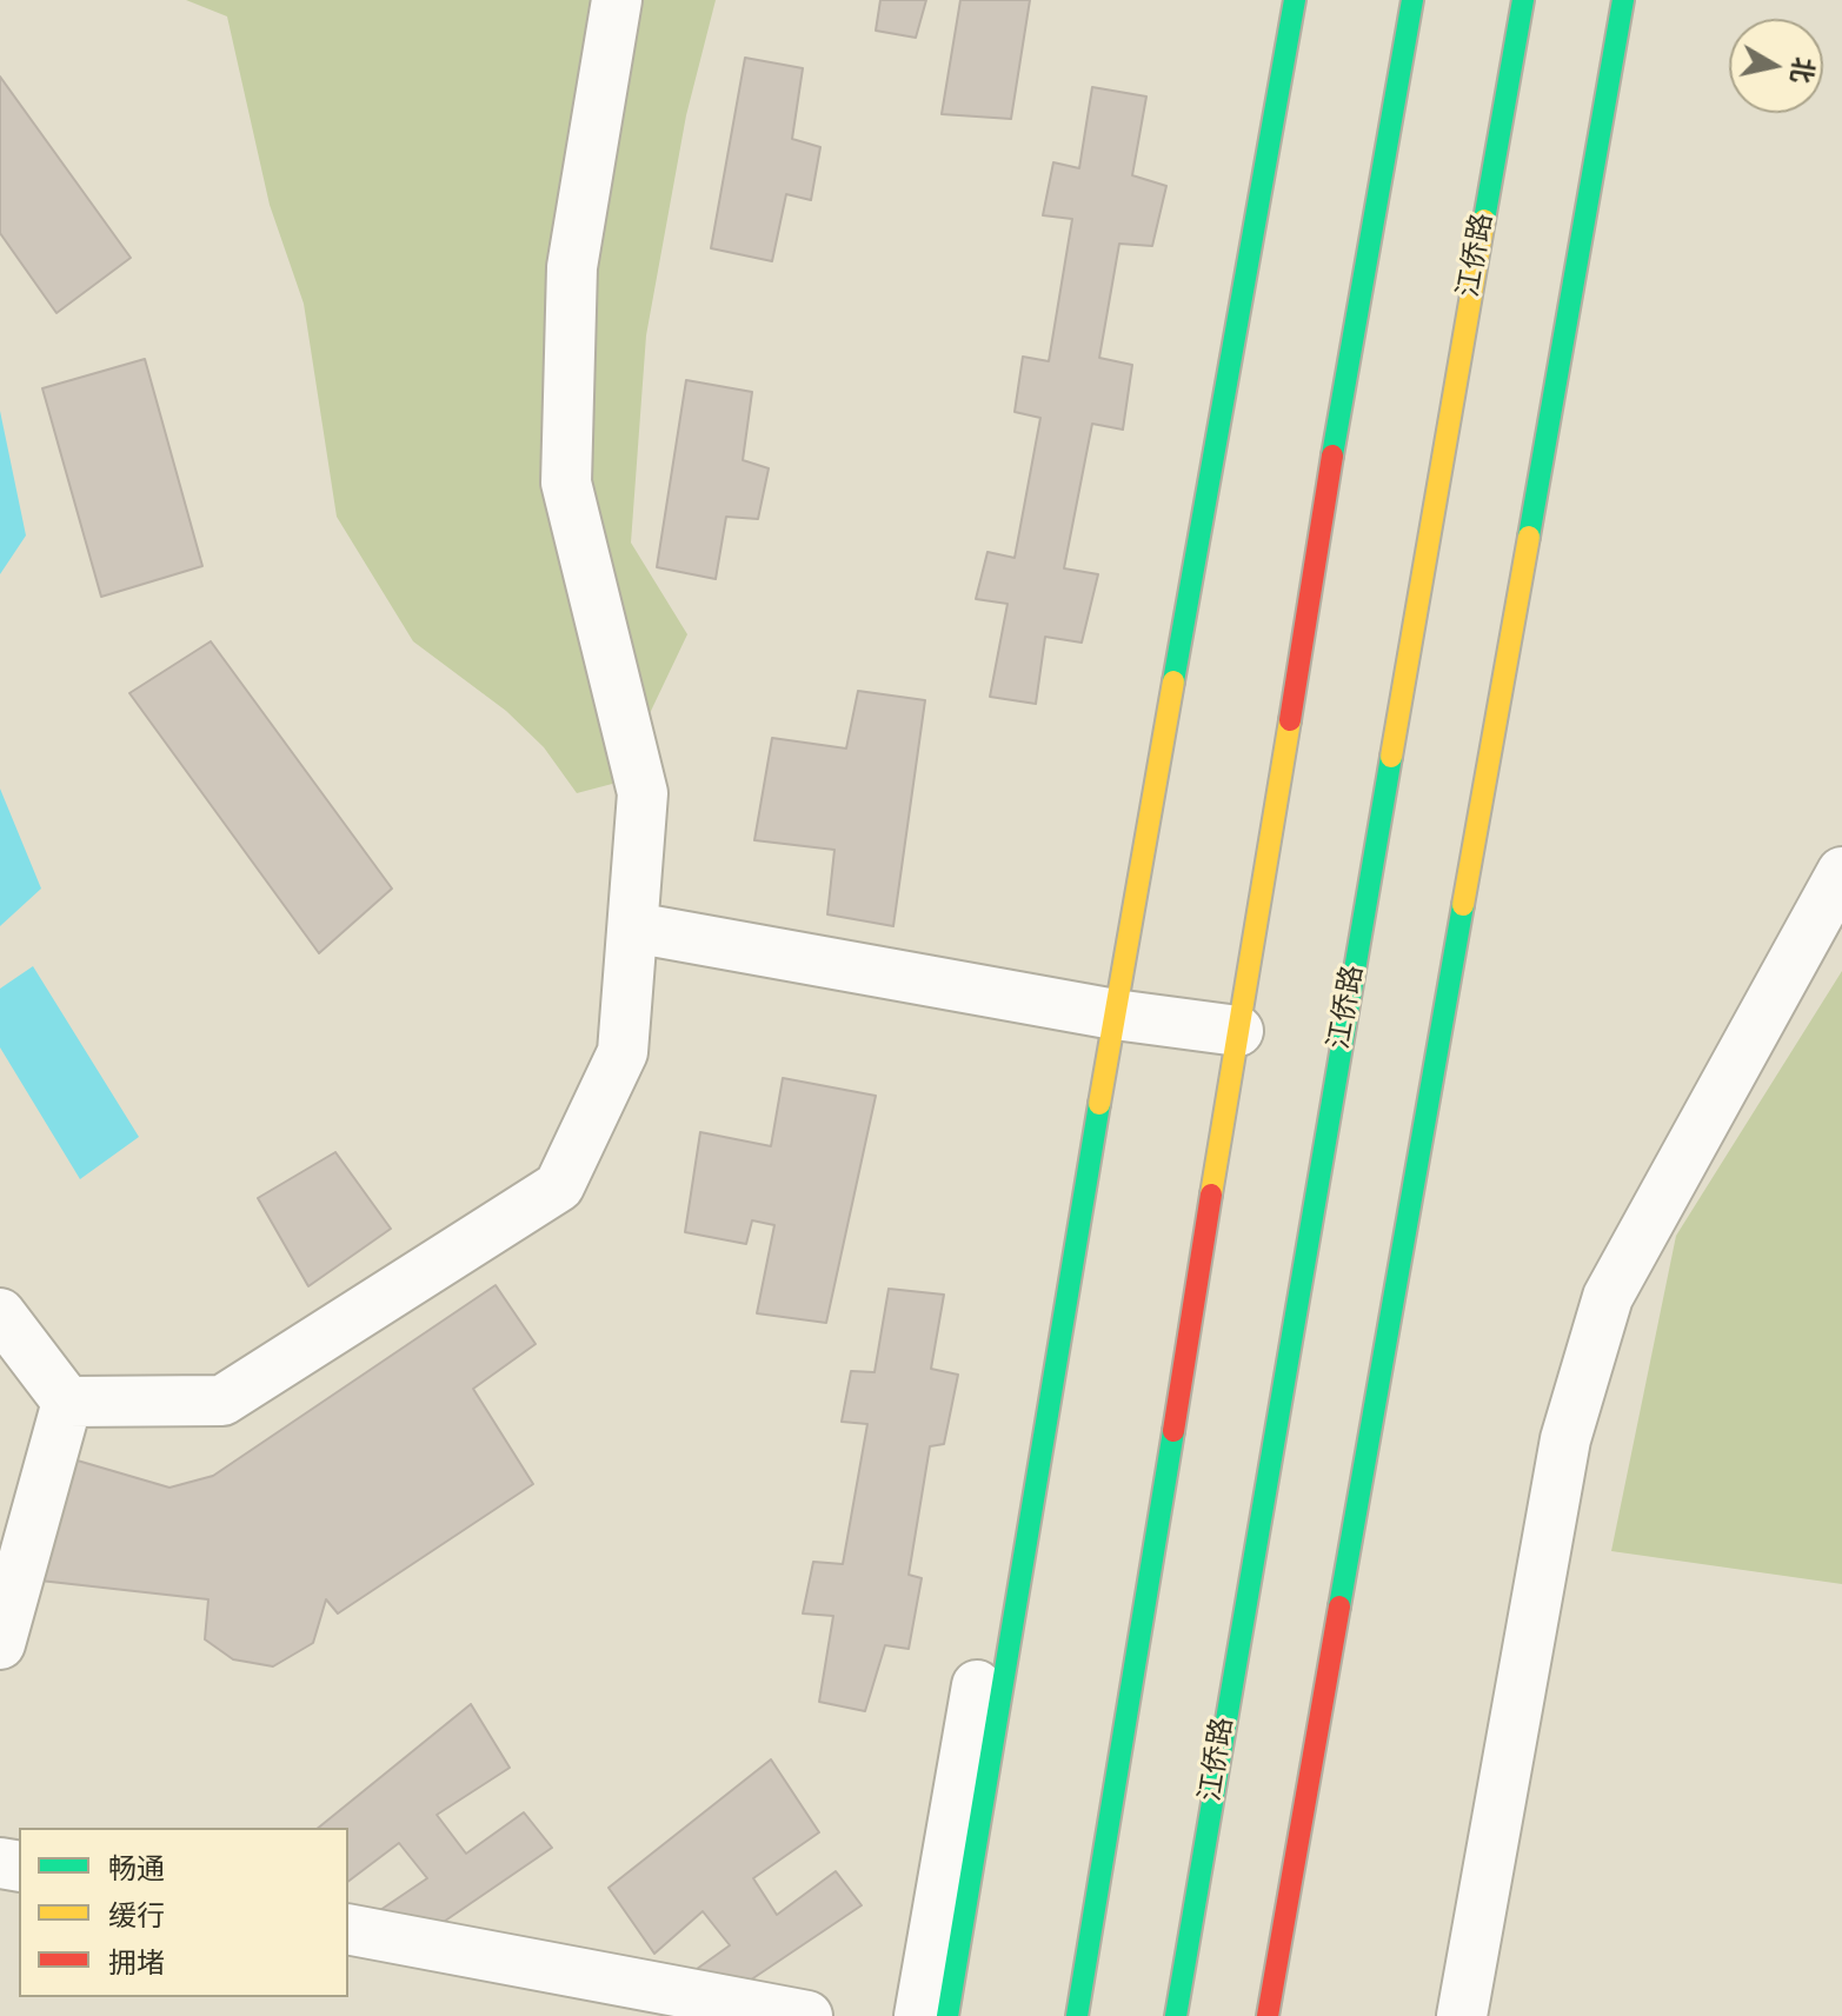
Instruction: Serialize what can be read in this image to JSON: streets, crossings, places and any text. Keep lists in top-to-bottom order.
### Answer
{
  "streets": {
    "street": ["江侨路"]
  },
  "legend": ["畅通", "缓行", "拥堵"],
  "north": "right"
}
